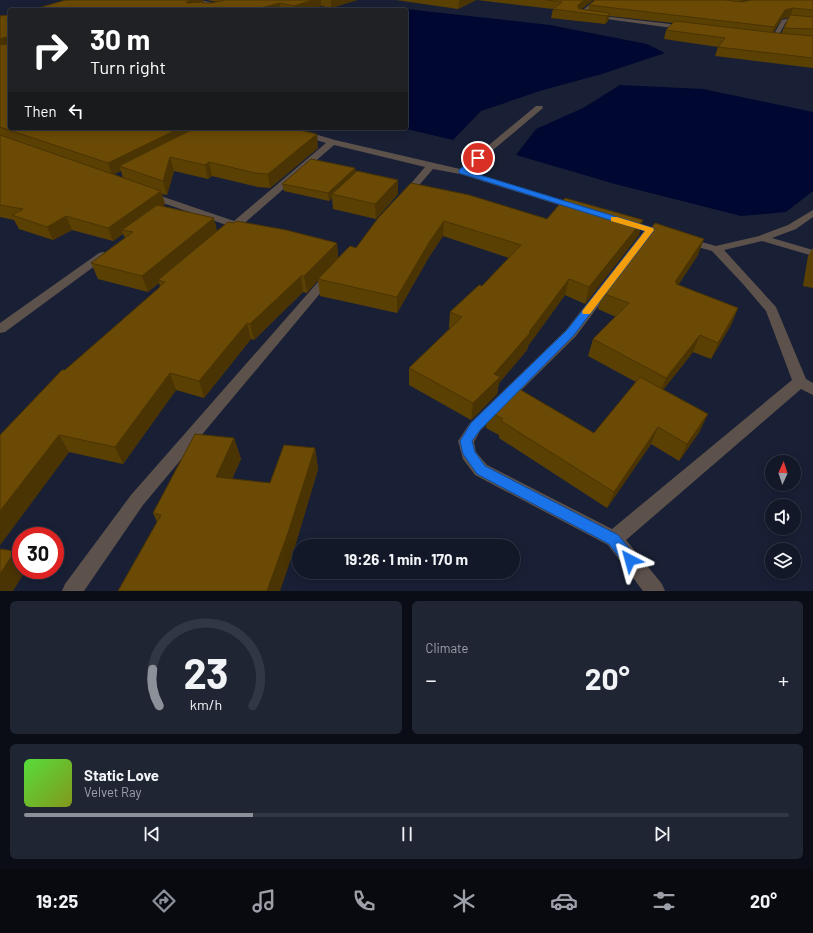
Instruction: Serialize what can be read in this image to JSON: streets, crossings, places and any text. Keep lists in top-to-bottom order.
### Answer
{
  "north": "top",
  "page": {
    "turn": ["30 m", "Turn right"],
    "then": "Then",
    "limit": "30",
    "trip": "19:26 · 1 min · 170 m",
    "tile": "Climate",
    "heat": ["−", "20°", "+"],
    "song": ["Static Love", "Velvet Ray"],
    "tabs": ["19:25", "20°"],
    "gauge": ["23", "km/h"]
  }
}
